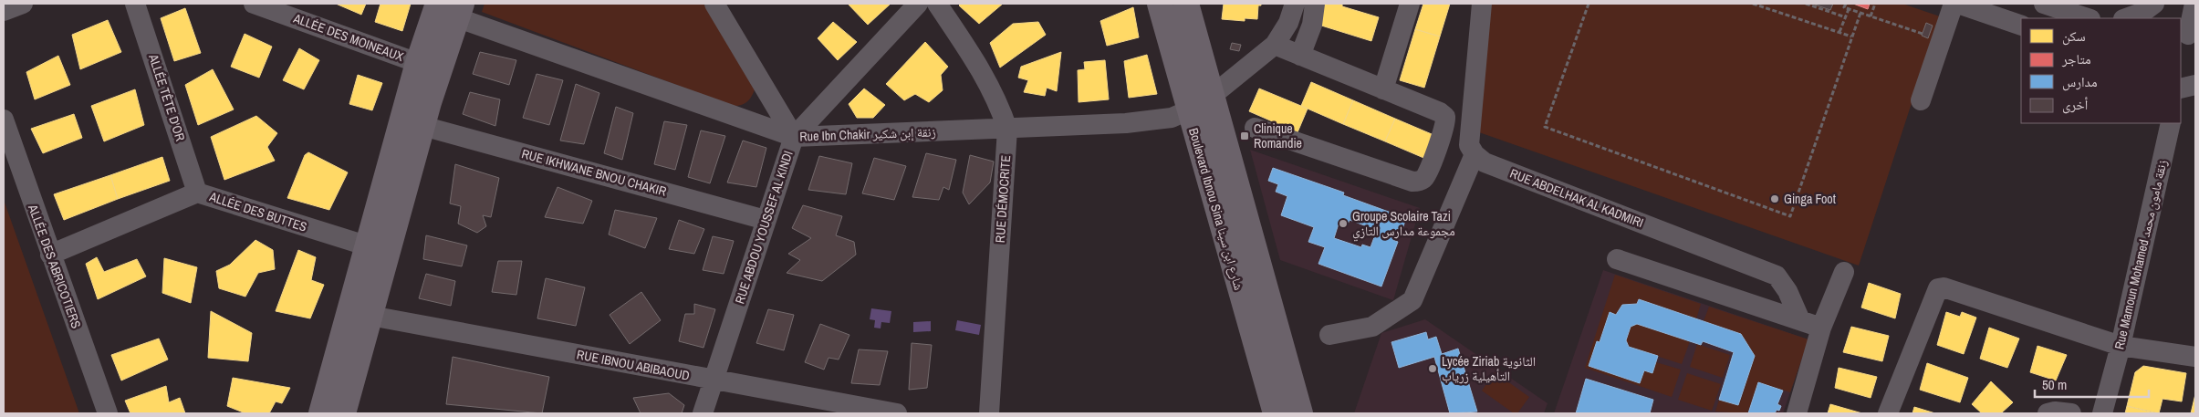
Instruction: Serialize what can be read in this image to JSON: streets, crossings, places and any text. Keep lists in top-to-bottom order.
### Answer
{
  "streets": {
    "main road": ["Boulevard Ibnou Sina شارع ابن سينا"],
    "street": [
      "ALLÉE DES MOINEAUX",
      "ALLÉE TÊTE D'OR",
      "Rue Ibn Chakir زنقة إبن شكير",
      "RUE IKHWANE BNOU CHAKIR",
      "RUE ABDELHAK AL KADMIRI",
      "RUE DÉMOCRITE",
      "ALLÉE DES BUTTES",
      "RUE ABDOU YOUSSEF AL KINDI",
      "Rue Mamoun Mohamed زنقة مامون محمد",
      "ALLÉE DES ABRICOTIERS",
      "RUE IBNOU ABIBAOUD"
    ]
  },
  "crossings": [
    ["ALLÉE TÊTE D'OR", "ALLÉE DES BUTTES"],
    ["Rue Ibn Chakir زنقة إبن شكير", "RUE DÉMOCRITE"],
    ["Rue Ibn Chakir زنقة إبن شكير", "Boulevard Ibnou Sina شارع ابن سينا"],
    ["Rue Ibn Chakir زنقة إبن شكير", "RUE ABDOU YOUSSEF AL KINDI"],
    ["RUE IKHWANE BNOU CHAKIR", "RUE ABDOU YOUSSEF AL KINDI"],
    ["ALLÉE DES BUTTES", "ALLÉE DES ABRICOTIERS"],
    ["RUE ABDOU YOUSSEF AL KINDI", "RUE IBNOU ABIBAOUD"]
  ],
  "places": {
    "transit": ["Clinique Romandie"],
    "other": ["Ginga Foot", "Groupe Scolaire Tazi مجموعة مدارس التازي", "Lycée Ziriab الثانوية التأهيلية زرياب"]
  },
  "legend": [
    "سكن",
    "متاجر",
    "مدارس",
    "أخرى"
  ],
  "scale_bar": "50 m"
}
